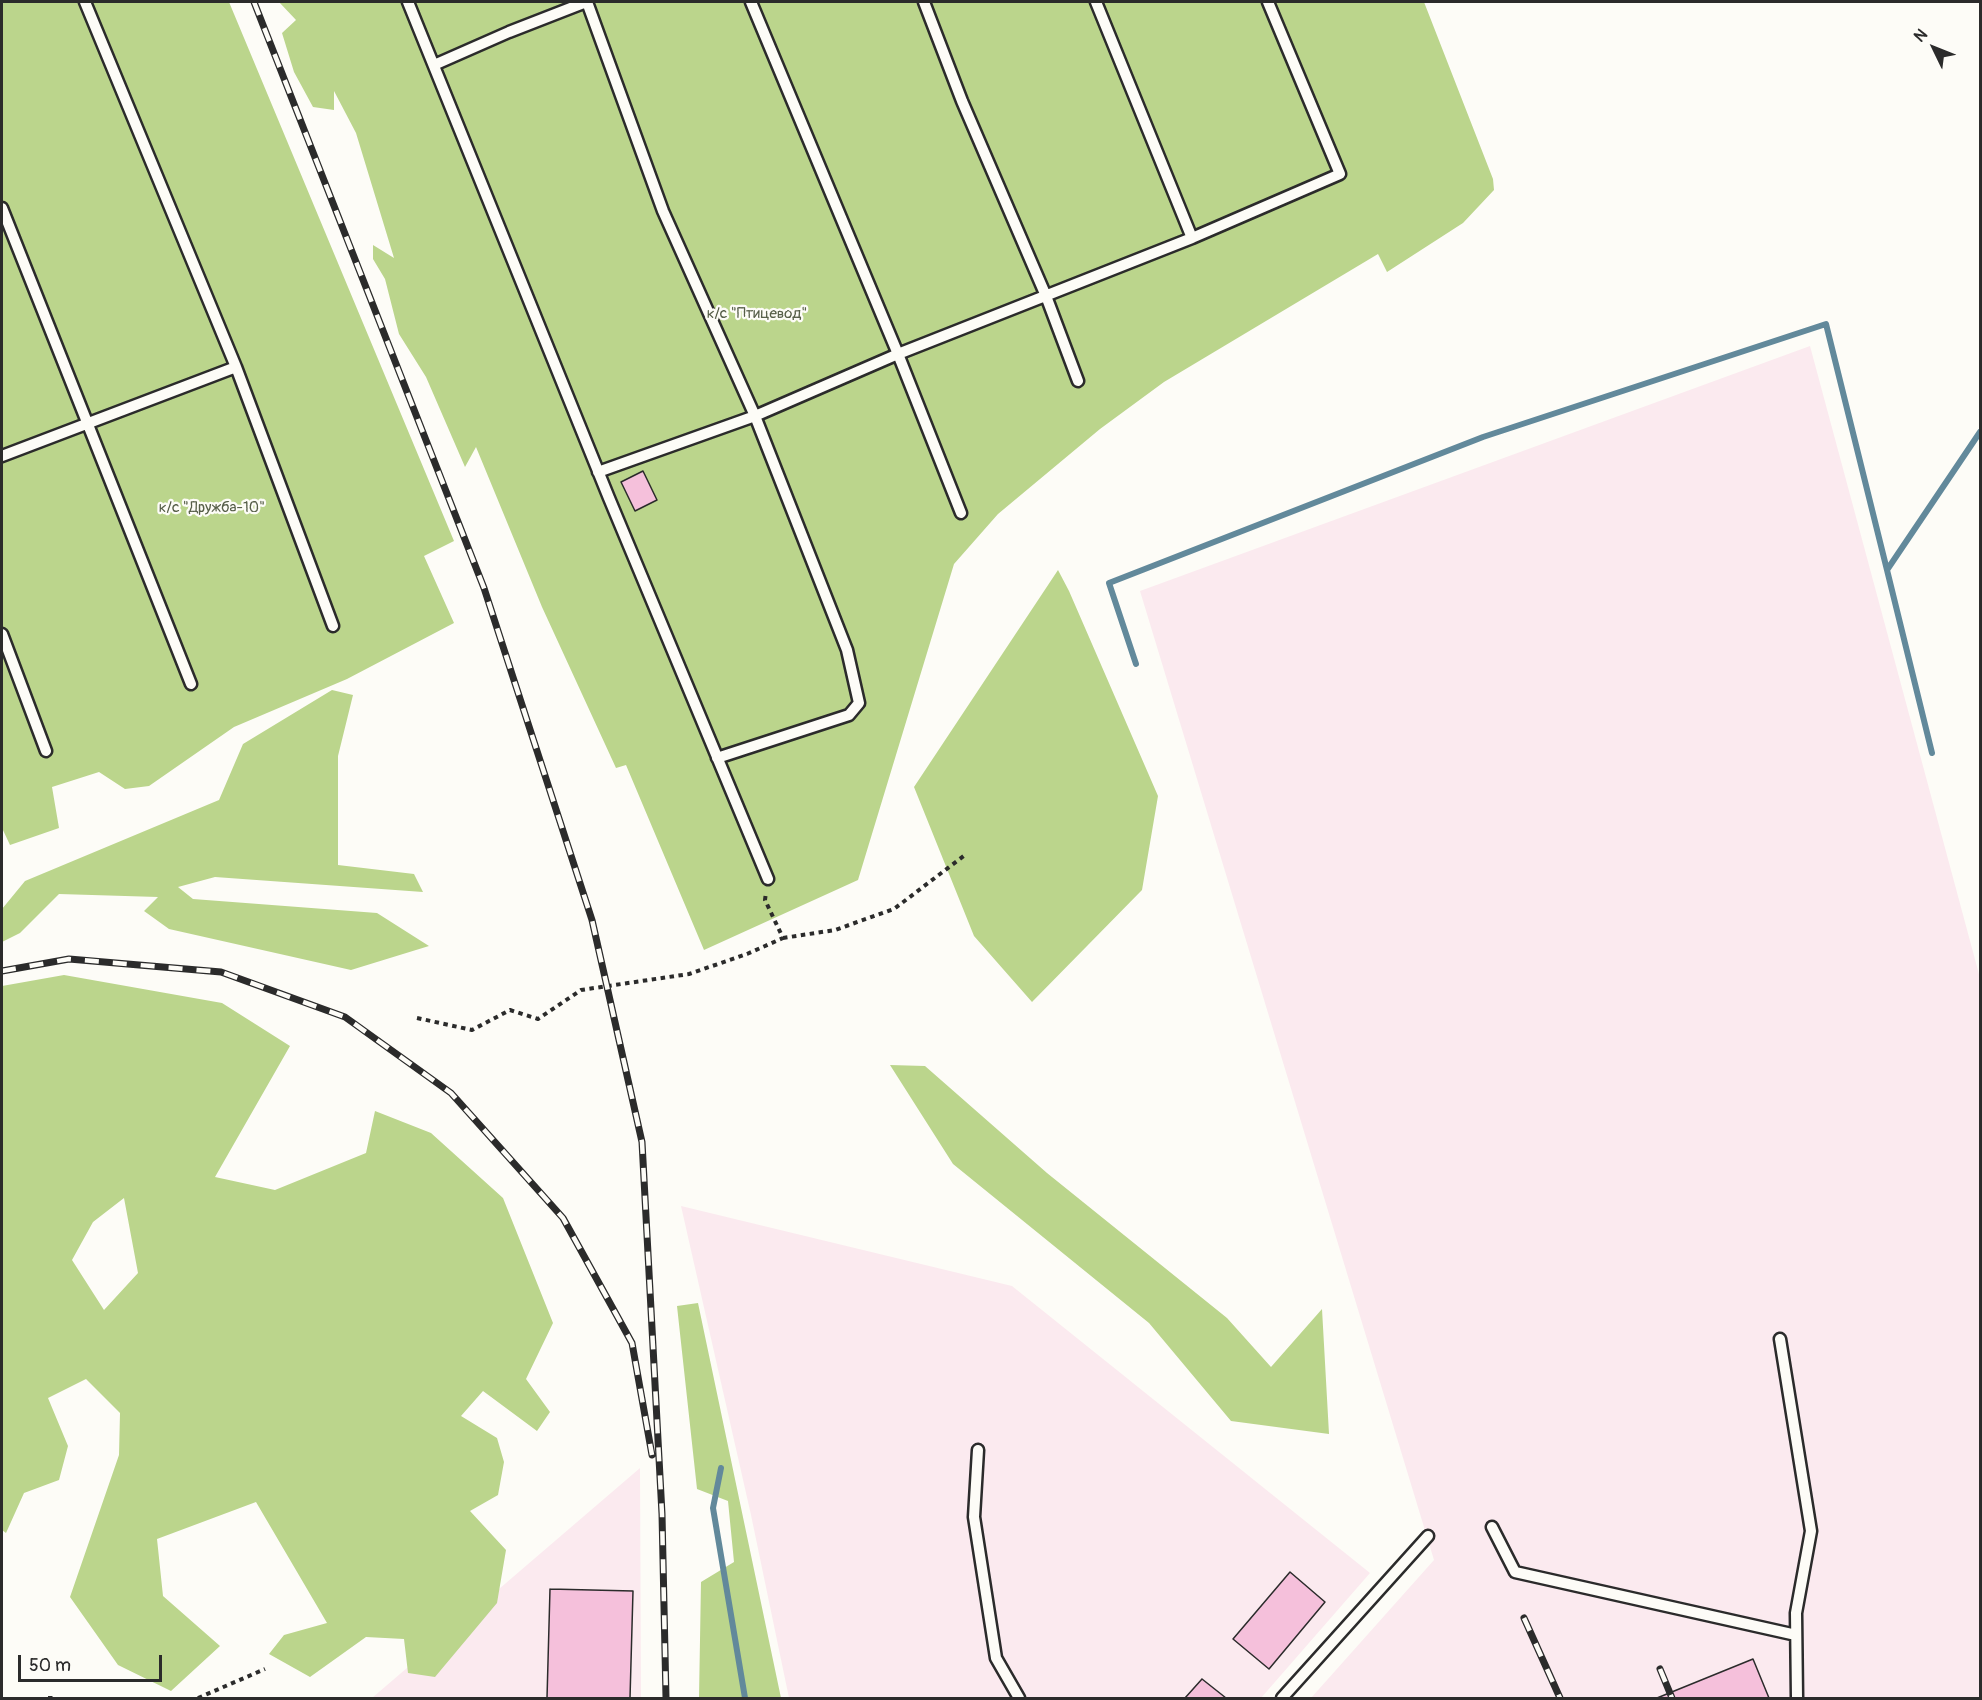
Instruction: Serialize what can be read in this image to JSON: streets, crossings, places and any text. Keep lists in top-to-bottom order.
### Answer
{
  "parks": ["к/с \"Птицевод\"", "к/с \"Дружба-10\""],
  "scale_bar": "50 m",
  "north": "top left"
}
